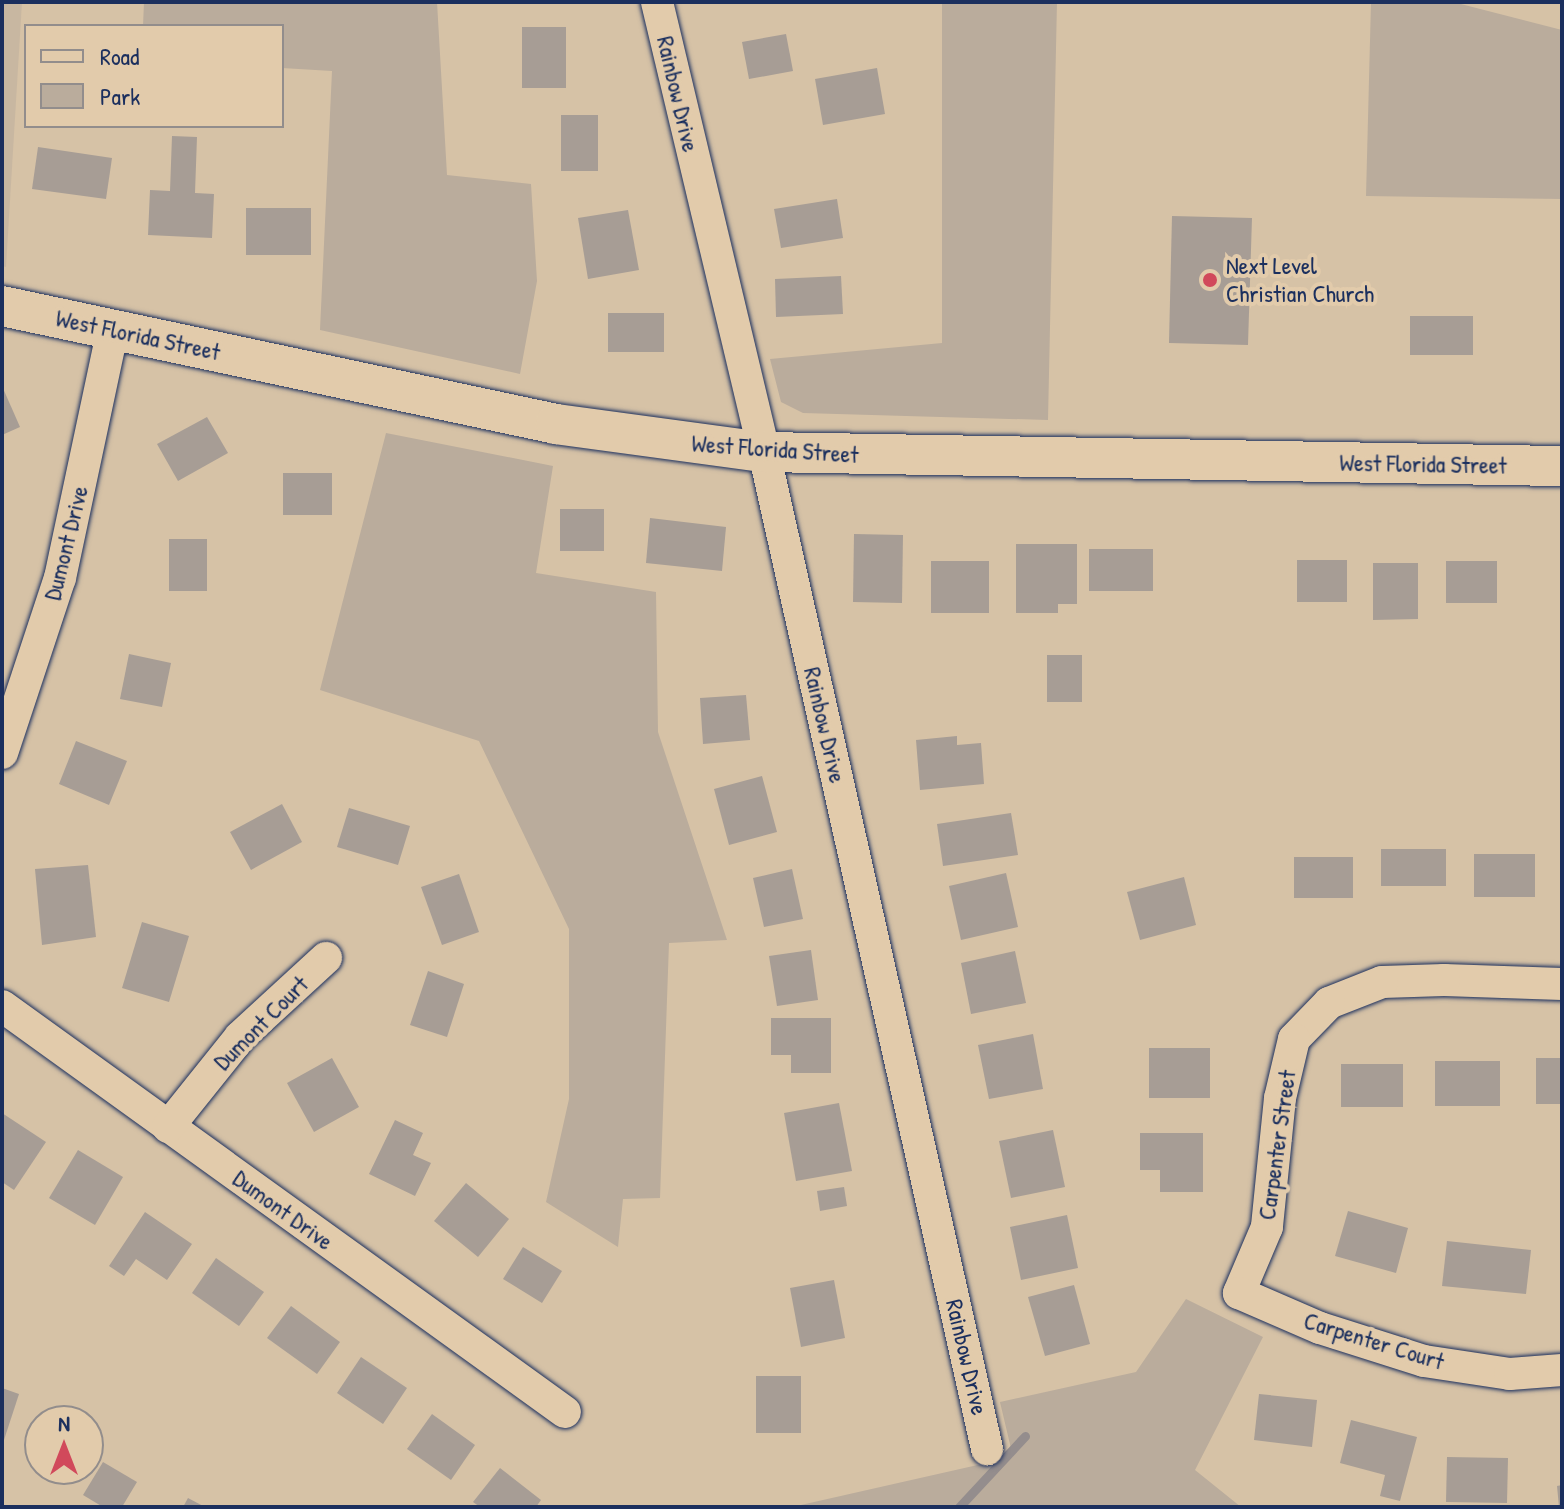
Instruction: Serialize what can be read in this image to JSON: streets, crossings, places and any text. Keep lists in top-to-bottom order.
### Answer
{
  "streets": {
    "main road": ["West Florida Street"],
    "street": [
      "Rainbow Drive",
      "Dumont Drive",
      "Dumont Court",
      "Carpenter Street",
      "Carpenter Court"
    ]
  },
  "crossings": [
    ["Rainbow Drive", "West Florida Street"],
    ["West Florida Street", "Dumont Drive"],
    ["Dumont Drive", "Dumont Court"],
    ["Carpenter Street", "Carpenter Court"]
  ],
  "places": ["Next Level Christian Church"],
  "legend": ["Road", "Park"],
  "north": "top"
}
